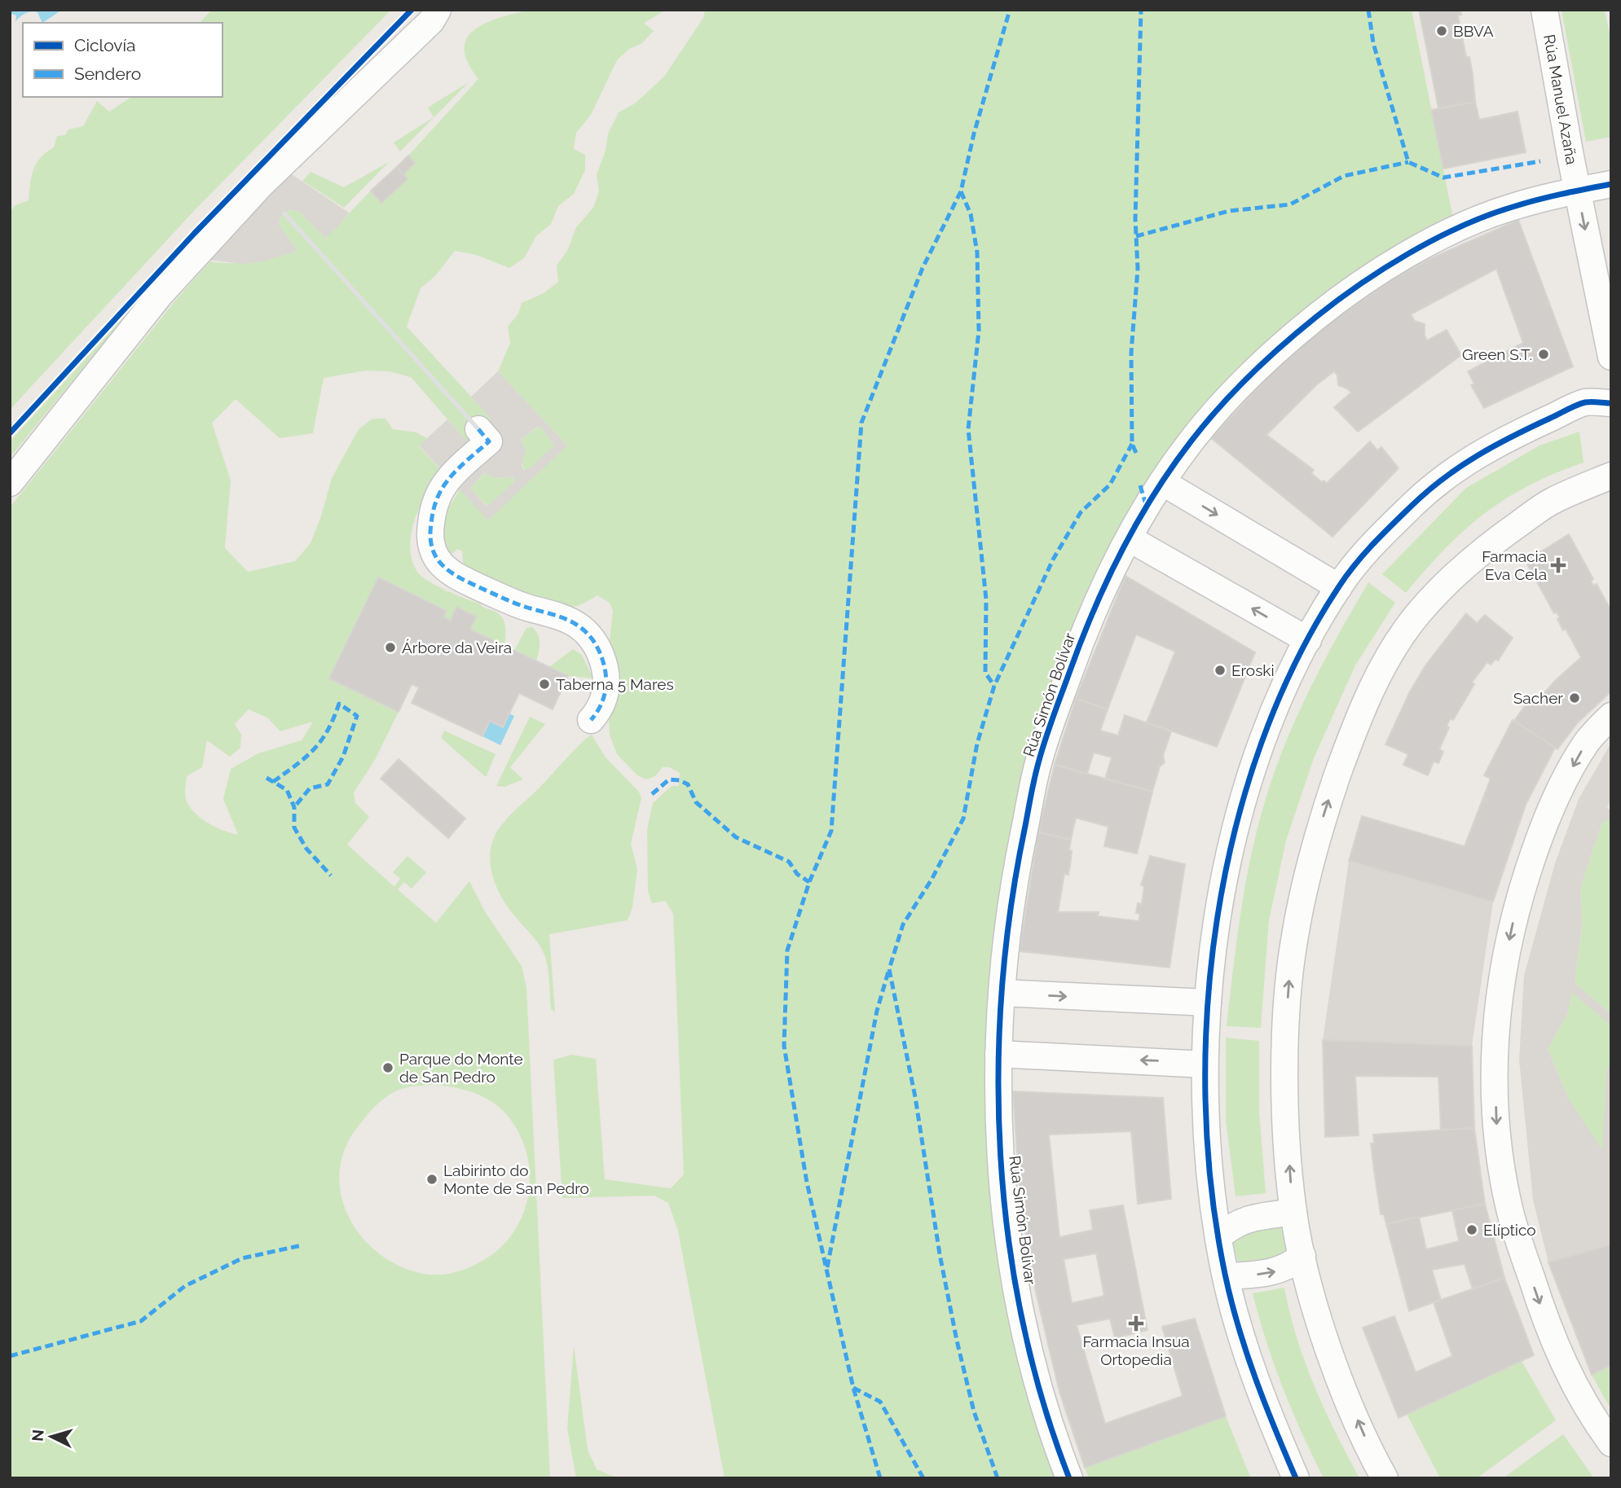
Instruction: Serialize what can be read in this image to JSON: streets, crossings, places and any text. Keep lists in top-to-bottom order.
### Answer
{
  "streets": {
    "street": ["Rúa Manuel Azaña", "Rúa Simón Bolívar"]
  },
  "crossings": [
    ["Rúa Manuel Azaña", "Rúa Simón Bolívar"]
  ],
  "one_way": ["Rúa Manuel Azaña"],
  "places": {
    "other": [
      "BBVA",
      "Green S.T.",
      "Árbore da Veira",
      "Eroski",
      "Taberna 5 Mares",
      "Sacher",
      "Parque do Monte de San Pedro",
      "Labirinto do Monte de San Pedro",
      "Elíptico"
    ],
    "health": ["Farmacia Eva Cela", "Farmacia Insua Ortopedia"]
  },
  "legend": ["Ciclovía", "Sendero"],
  "north": "left"
}
